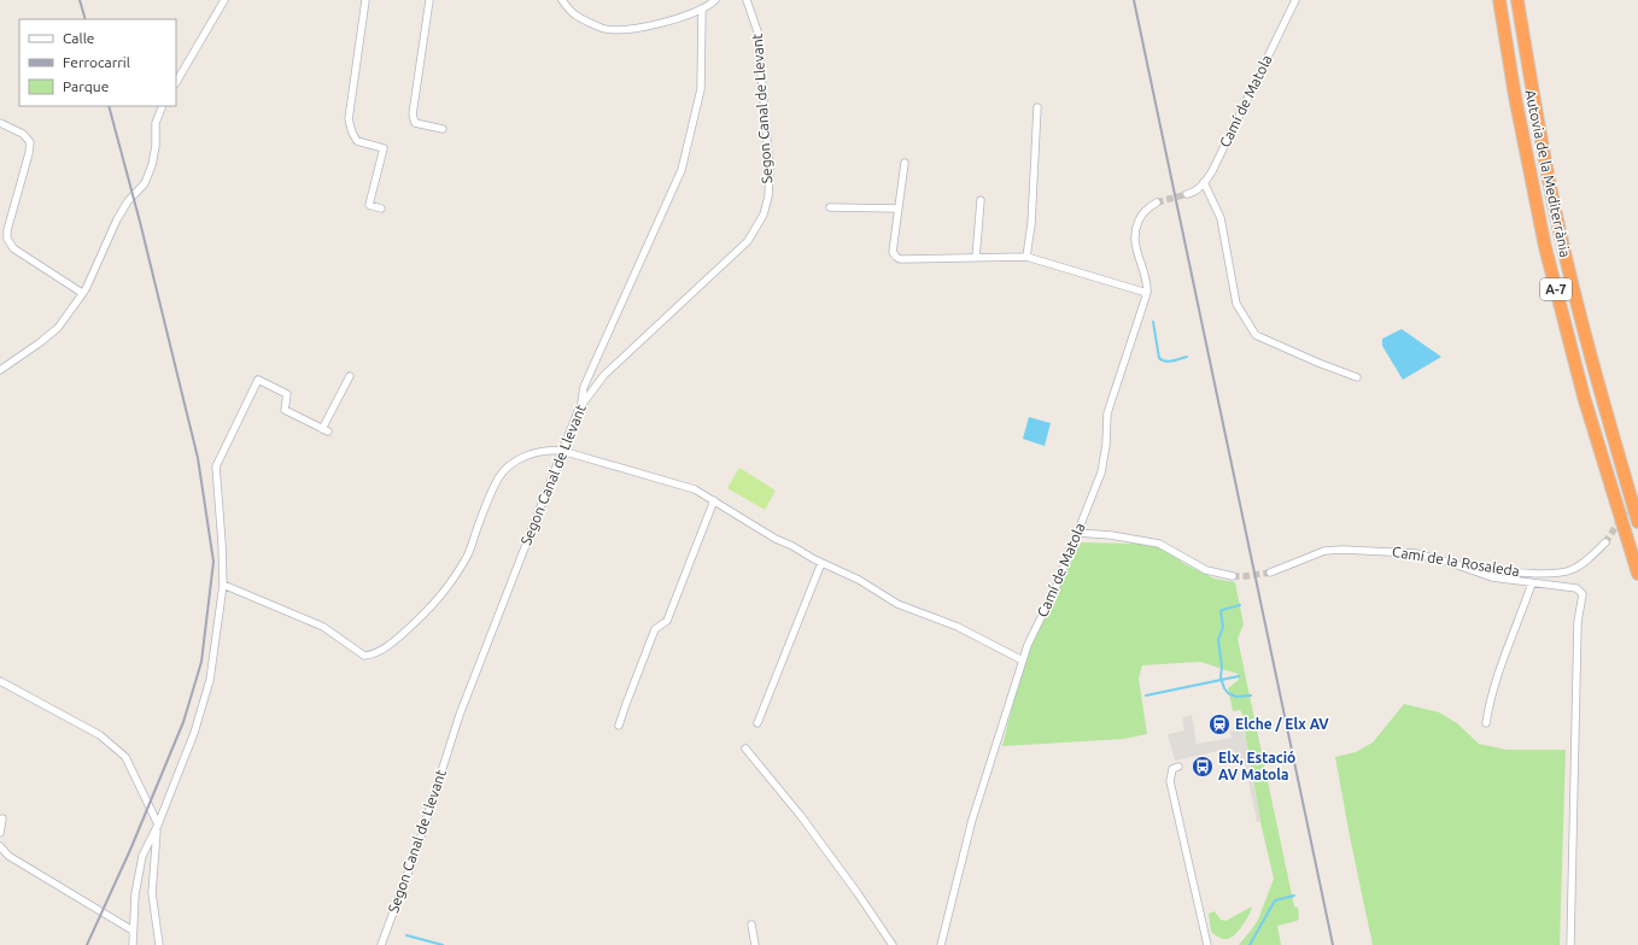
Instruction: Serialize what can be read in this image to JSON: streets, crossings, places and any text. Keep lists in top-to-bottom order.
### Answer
{
  "streets": {
    "highway": ["Autovia de la Mediterrània", "A-7"],
    "street": ["Camí de Matola", "Segon Canal de Llevant", "Camí de la Rosaleda"]
  },
  "places": {
    "station": ["Elche / Elx AV"],
    "bus stop": ["Elx, Estació AV Matola"]
  },
  "legend": ["Calle", "Ferrocarril", "Parque"]
}
